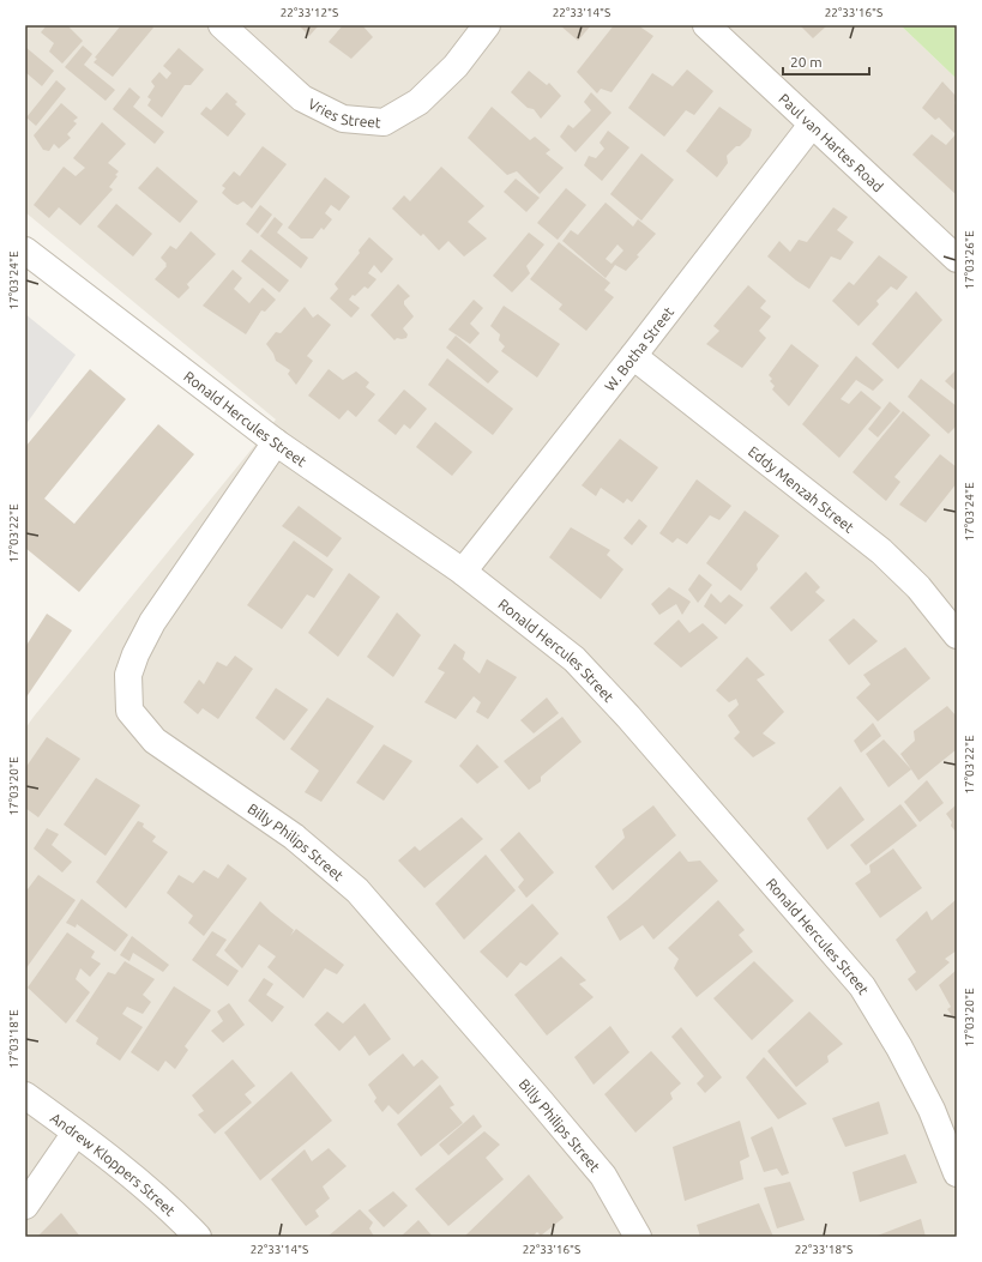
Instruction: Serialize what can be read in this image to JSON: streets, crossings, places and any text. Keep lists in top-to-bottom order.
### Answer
{
  "streets": {
    "street": [
      "Vries Street",
      "Paul van Hartes Road",
      "W. Botha Street",
      "Ronald Hercules Street",
      "Eddy Menzah Street",
      "Billy Philips Street",
      "Andrew Kloppers Street"
    ]
  },
  "crossings": [
    ["Paul van Hartes Road", "W. Botha Street"],
    ["W. Botha Street", "Ronald Hercules Street"],
    ["W. Botha Street", "Eddy Menzah Street"],
    ["Ronald Hercules Street", "Billy Philips Street"]
  ],
  "scale_bar": "20 m",
  "coordinates": [
    "22°33'12\"S",
    "22°33'14\"S",
    "22°33'16\"S",
    "17°03'26\"E",
    "17°03'24\"E",
    "17°03'22\"E",
    "17°03'20\"E",
    "17°03'18\"E",
    "22°33'18\"S"
  ]
}
